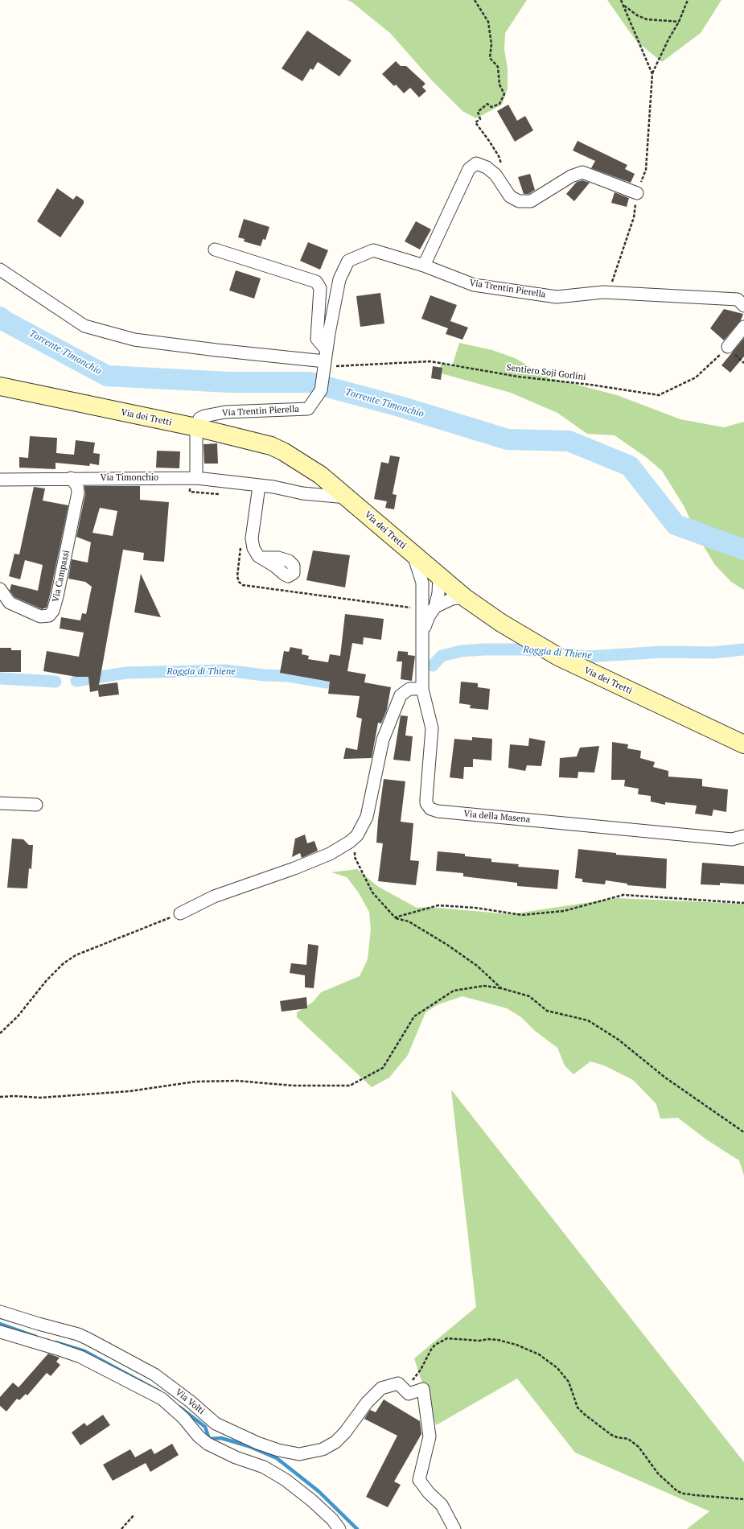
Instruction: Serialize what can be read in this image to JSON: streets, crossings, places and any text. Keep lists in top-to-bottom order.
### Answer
{
  "streets": {
    "street": [
      "Via Trentin Pierella",
      "Via dei Tretti",
      "Via Timonchio",
      "Via Campassi",
      "Via della Masena",
      "Via Volti"
    ],
    "path": ["Sentiero Soji Gorlini"]
  },
  "crossings": [
    ["Via Trentin Pierella", "Sentiero Soji Gorlini"],
    ["Via Trentin Pierella", "Via dei Tretti"],
    ["Via dei Tretti", "Via Timonchio"],
    ["Via dei Tretti", "Via della Masena"],
    ["Via Timonchio", "Via Campassi"]
  ],
  "water": ["Torrente Timonchio", "Roggia di Thiene"]
}
